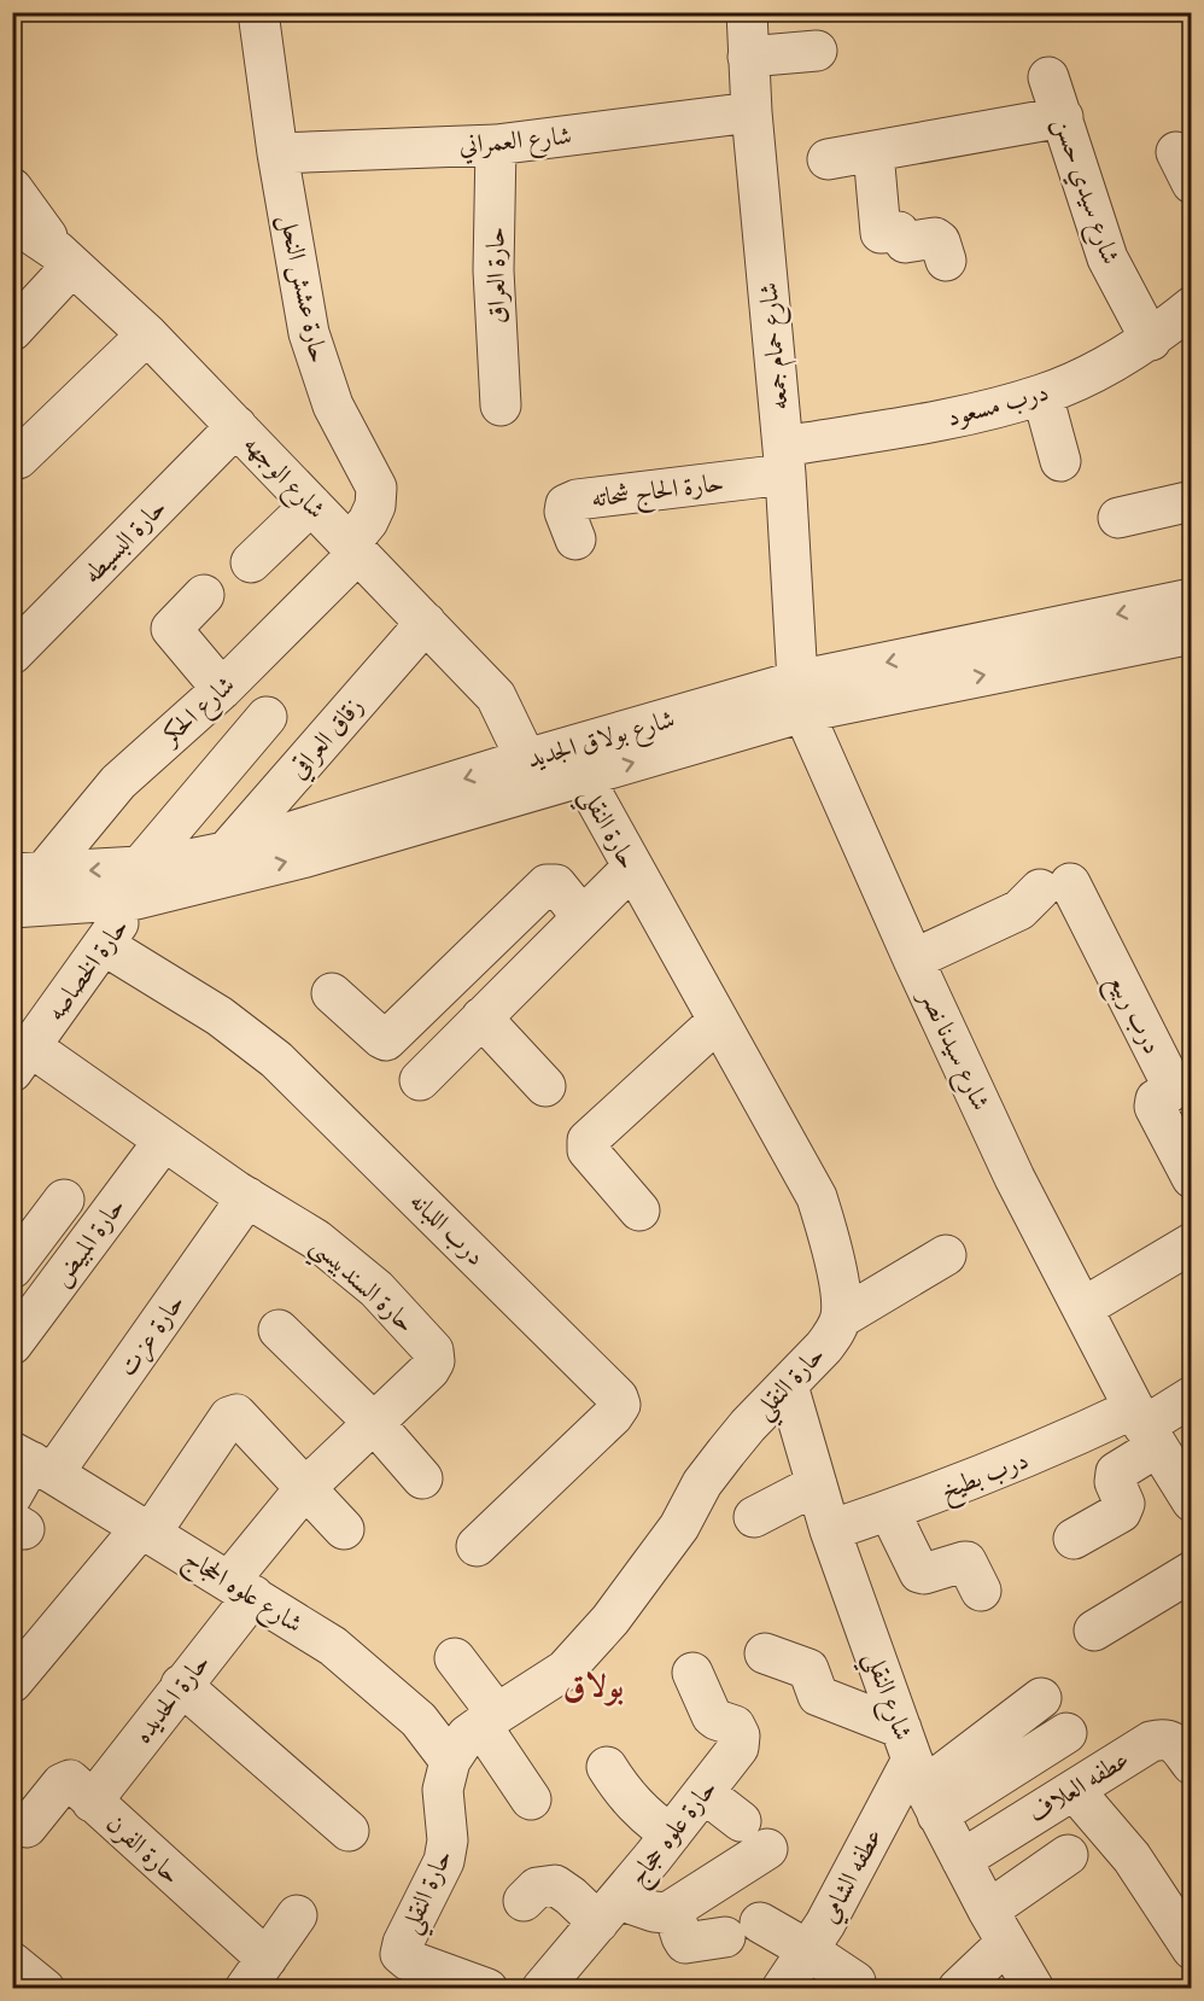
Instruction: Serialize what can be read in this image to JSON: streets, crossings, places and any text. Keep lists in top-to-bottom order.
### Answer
{
  "streets": {
    "street": [
      "شارع العمراني",
      "شارع سيدي حسن",
      "حارة العراق",
      "حارة عشش النحل",
      "شارع حمام جمعه",
      "درب مسعود",
      "شارع الوجهه",
      "حارة الحاج شحاته",
      "حارة البسيطه",
      "شارع الحكر",
      "زقاق العراقي",
      "شارع بولاق الجديد",
      "حارة النقلي",
      "حارة الخصاصه",
      "درب ربيع",
      "شارع سيدنا نصر",
      "درب اللبانه",
      "حارة المبيض",
      "حارة السندبيسي",
      "حارة عزت",
      "درب بطيخ",
      "شارع علوه الحجاج",
      "شارع النقلي",
      "حارة الحديده",
      "عطفه العلاف",
      "حارة علوه حجاج",
      "حارة الفرن",
      "عطفه الشامي"
    ]
  },
  "crossings": [
    ["شارع العمراني", "حارة العراق"],
    ["شارع العمراني", "حارة عشش النحل"],
    ["شارع العمراني", "شارع حمام جمعه"],
    ["شارع سيدي حسن", "درب مسعود"],
    ["حارة عشش النحل", "شارع الوجهه"],
    ["حارة عشش النحل", "شارع الحكر"],
    ["شارع حمام جمعه", "درب مسعود"],
    ["شارع حمام جمعه", "حارة الحاج شحاته"],
    ["شارع حمام جمعه", "شارع بولاق الجديد"],
    ["شارع حمام جمعه", "شارع سيدنا نصر"],
    ["درب مسعود", "حارة الحاج شحاته"],
    ["شارع الوجهه", "حارة البسيطه"],
    ["شارع الوجهه", "شارع الحكر"],
    ["شارع الوجهه", "زقاق العراقي"],
    ["شارع الوجهه", "شارع بولاق الجديد"],
    ["شارع الحكر", "شارع بولاق الجديد"],
    ["زقاق العراقي", "شارع بولاق الجديد"],
    ["شارع بولاق الجديد", "حارة النقلي"],
    ["شارع بولاق الجديد", "حارة الخصاصه"],
    ["شارع بولاق الجديد", "شارع سيدنا نصر"],
    ["حارة النقلي", "شارع علوه الحجاج"],
    ["حارة النقلي", "شارع النقلي"],
    ["حارة الخصاصه", "درب اللبانه"],
    ["حارة الخصاصه", "حارة السندبيسي"],
    ["درب ربيع", "شارع سيدنا نصر"],
    ["شارع سيدنا نصر", "درب بطيخ"],
    ["حارة المبيض", "حارة السندبيسي"],
    ["حارة السندبيسي", "حارة عزت"],
    ["حارة السندبيسي", "شارع علوه الحجاج"],
    ["حارة السندبيسي", "حارة الحديده"],
    ["حارة عزت", "شارع علوه الحجاج"],
    ["درب بطيخ", "شارع النقلي"],
    ["شارع علوه الحجاج", "حارة الحديده"],
    ["شارع النقلي", "عطفه العلاف"],
    ["شارع النقلي", "عطفه الشامي"],
    ["حارة الحديده", "حارة الفرن"]
  ],
  "districts": ["بولاق"]
}
